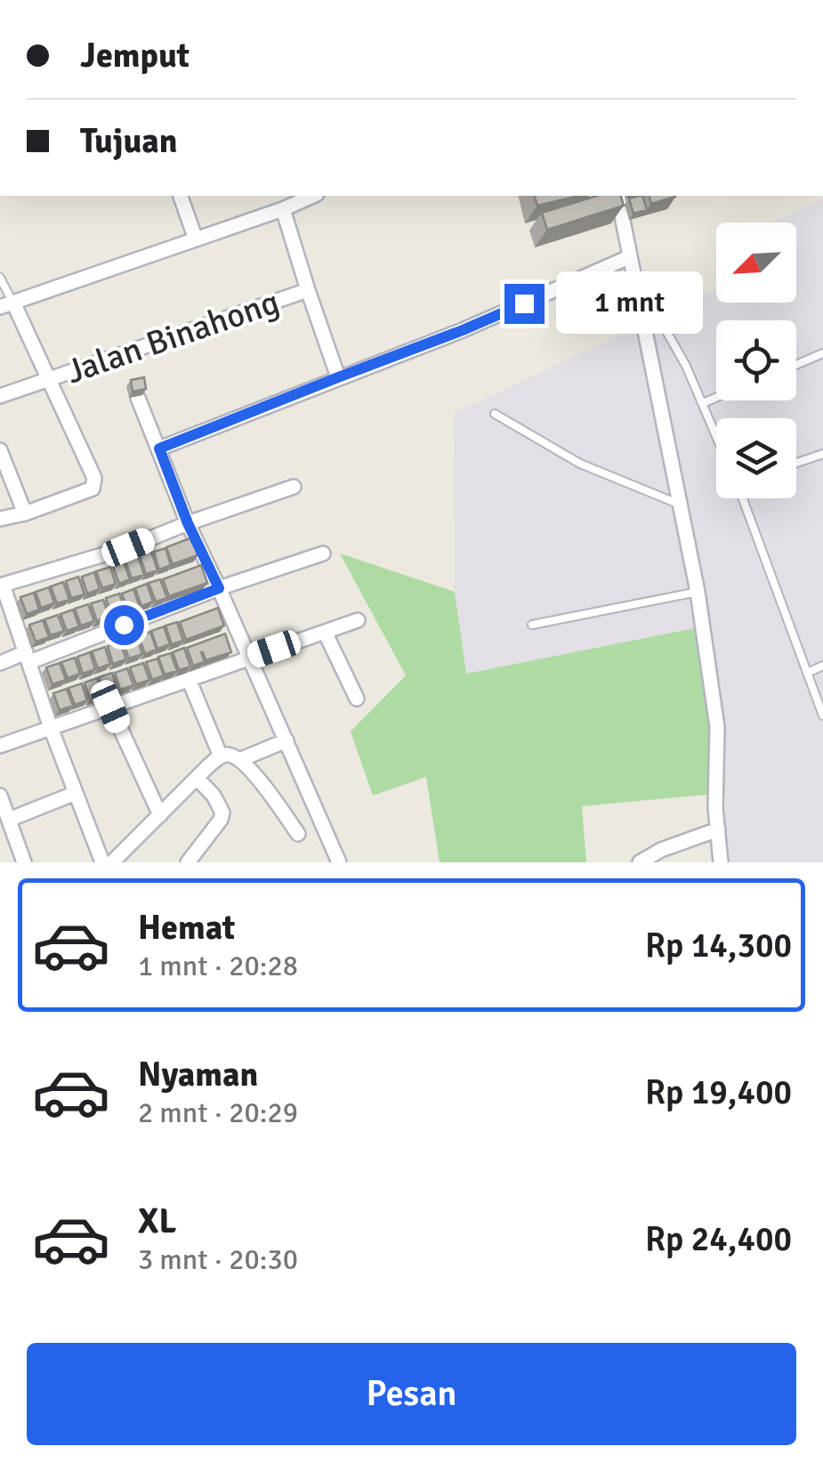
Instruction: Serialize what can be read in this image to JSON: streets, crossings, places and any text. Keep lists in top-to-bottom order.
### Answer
{
  "streets": {
    "street": ["Jalan Binahong"]
  },
  "north": "bottom left",
  "page": {
    "banner": ["Jemput", "Tujuan"],
    "bubble": "1 mnt",
    "list": [
      {
        "name": "Hemat",
        "note": "1 mnt · 20:28",
        "value": "Rp 14,300"
      },
      {
        "name": "Nyaman",
        "note": "2 mnt · 20:29",
        "value": "Rp 19,400"
      },
      {
        "name": "XL",
        "note": "3 mnt · 20:30",
        "value": "Rp 24,400"
      }
    ],
    "buttons": "Pesan"
  }
}
